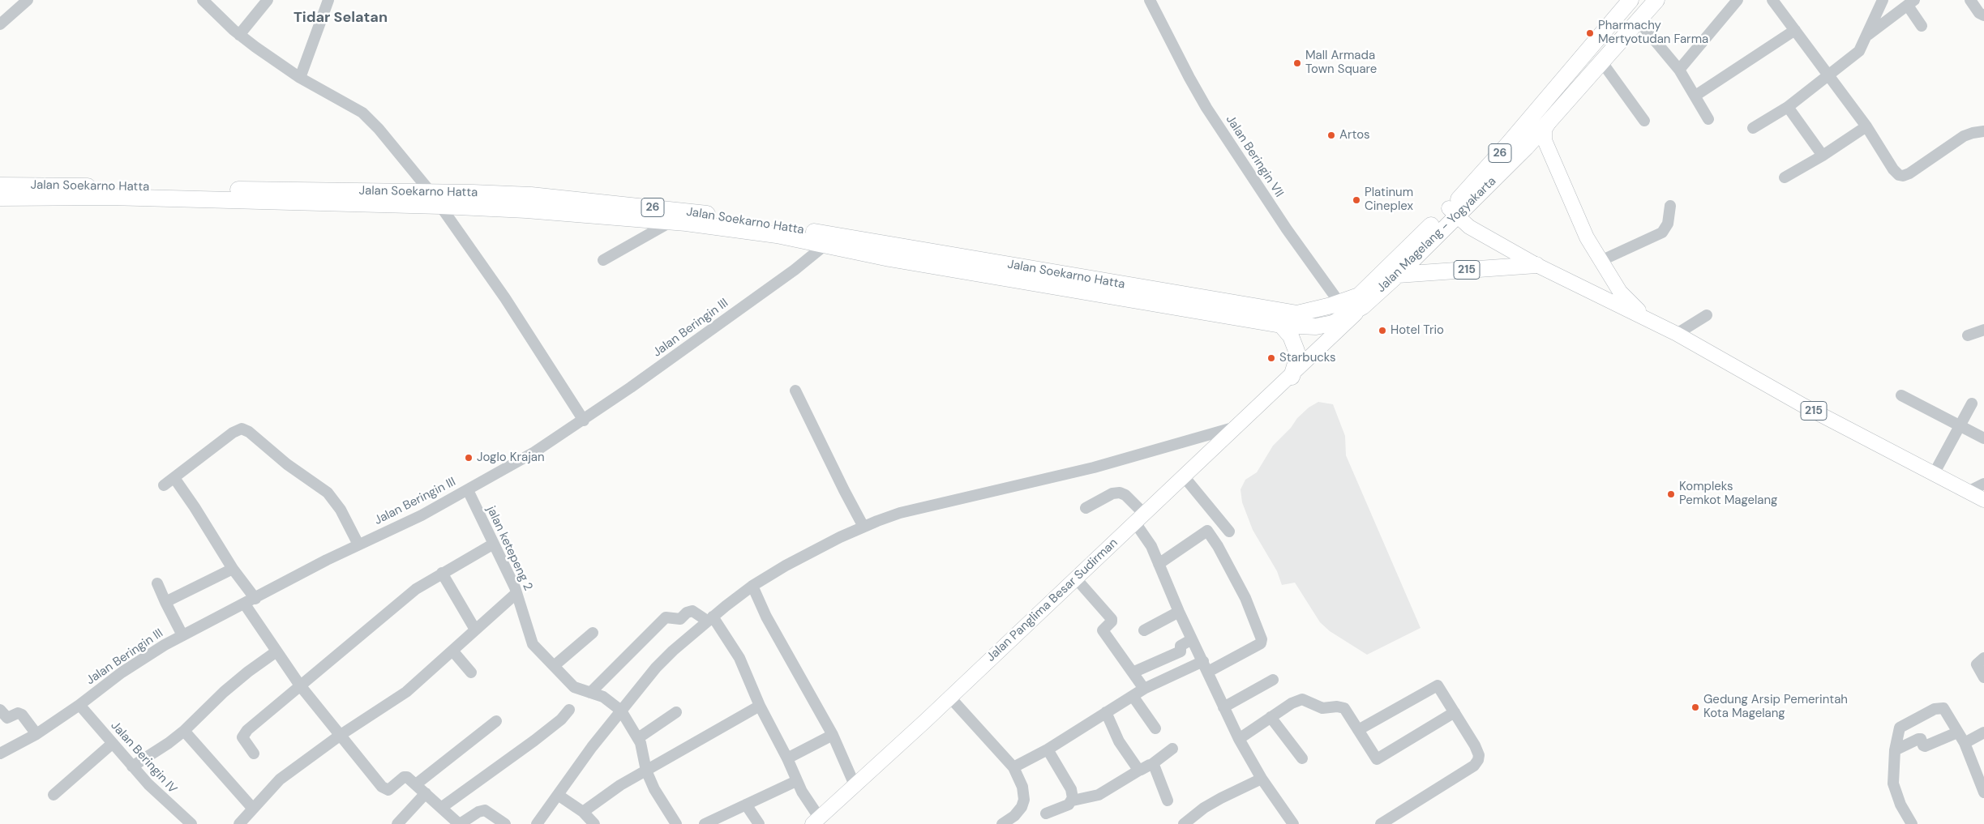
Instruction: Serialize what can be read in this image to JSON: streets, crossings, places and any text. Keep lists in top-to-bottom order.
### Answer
{
  "streets": {
    "highway": [
      "26",
      "Jalan Soekarno Hatta",
      "Jalan Magelang - Yogyakarta",
      "215"
    ],
    "main road": ["Jalan Panglima Besar Sudirman"],
    "street": [
      "Jalan Beringin VII",
      "Jalan Beringin III",
      "jalan ketepeng 2",
      "Jalan Beringin IV"
    ]
  },
  "crossings": [
    ["26", "Jalan Beringin VII"],
    ["26", "Jalan Soekarno Hatta"],
    ["26", "Jalan Magelang - Yogyakarta"],
    ["Jalan Soekarno Hatta", "Jalan Beringin III"],
    ["Jalan Magelang - Yogyakarta", "215"],
    ["Jalan Beringin III", "jalan ketepeng 2"],
    ["Jalan Beringin III", "Jalan Beringin IV"]
  ],
  "districts": ["Tidar Selatan"],
  "places": [
    "Pharmachy Mertyotudan Farma",
    "Mall Armada Town Square",
    "Artos",
    "Platinum Cineplex",
    "Hotel Trio",
    "Starbucks",
    "Joglo Krajan",
    "Kompleks Pemkot Magelang",
    "Gedung Arsip Pemerintah Kota Magelang"
  ]
}
